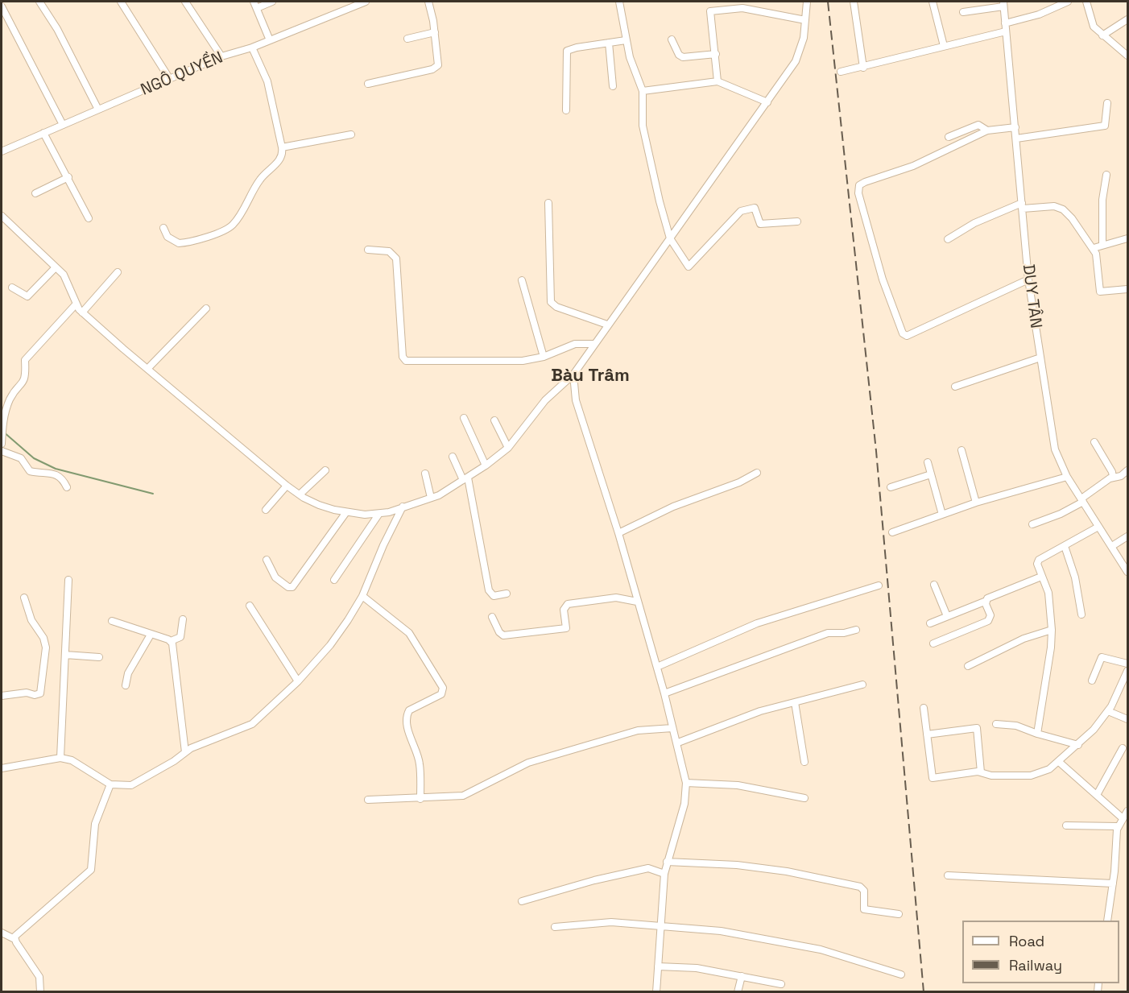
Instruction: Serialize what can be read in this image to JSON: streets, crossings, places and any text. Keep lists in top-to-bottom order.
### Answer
{
  "streets": {
    "street": ["NGÔ QUYỀN", "DUY TÂN"]
  },
  "districts": ["Bàu Trâm"],
  "legend": ["Road", "Railway"]
}
